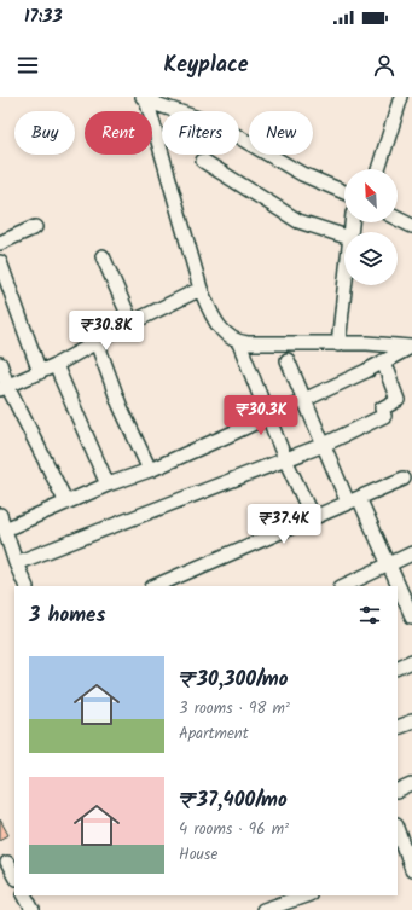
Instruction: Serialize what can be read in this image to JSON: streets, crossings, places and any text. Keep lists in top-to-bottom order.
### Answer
{
  "north": "top left",
  "page": {
    "status": "17:33",
    "header": "Keyplace",
    "chip": [
      "Buy",
      "Rent",
      "Filters",
      "New"
    ],
    "price": ["₹30.8K", "₹30.3K", "₹37.4K"],
    "heading": "3 homes",
    "list": [
      {
        "name": "₹30,300/mo",
        "note": "3 rooms · 98 m² · Apartment"
      },
      {
        "name": "₹37,400/mo",
        "note": "4 rooms · 96 m² · House"
      }
    ]
  }
}
